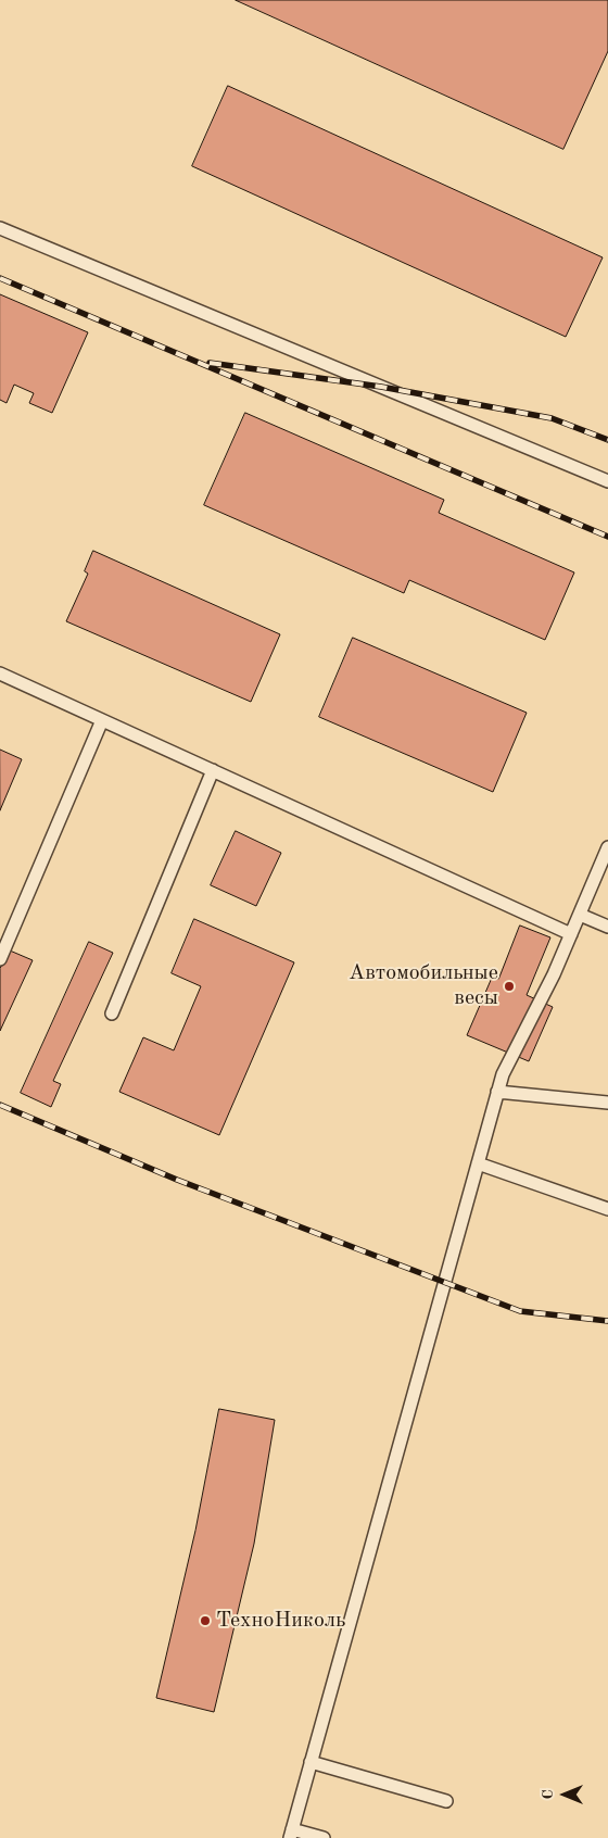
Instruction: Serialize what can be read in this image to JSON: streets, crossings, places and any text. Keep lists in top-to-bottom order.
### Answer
{
  "places": ["Автомобильные весы", "ТехноНиколь"],
  "north": "left"
}
